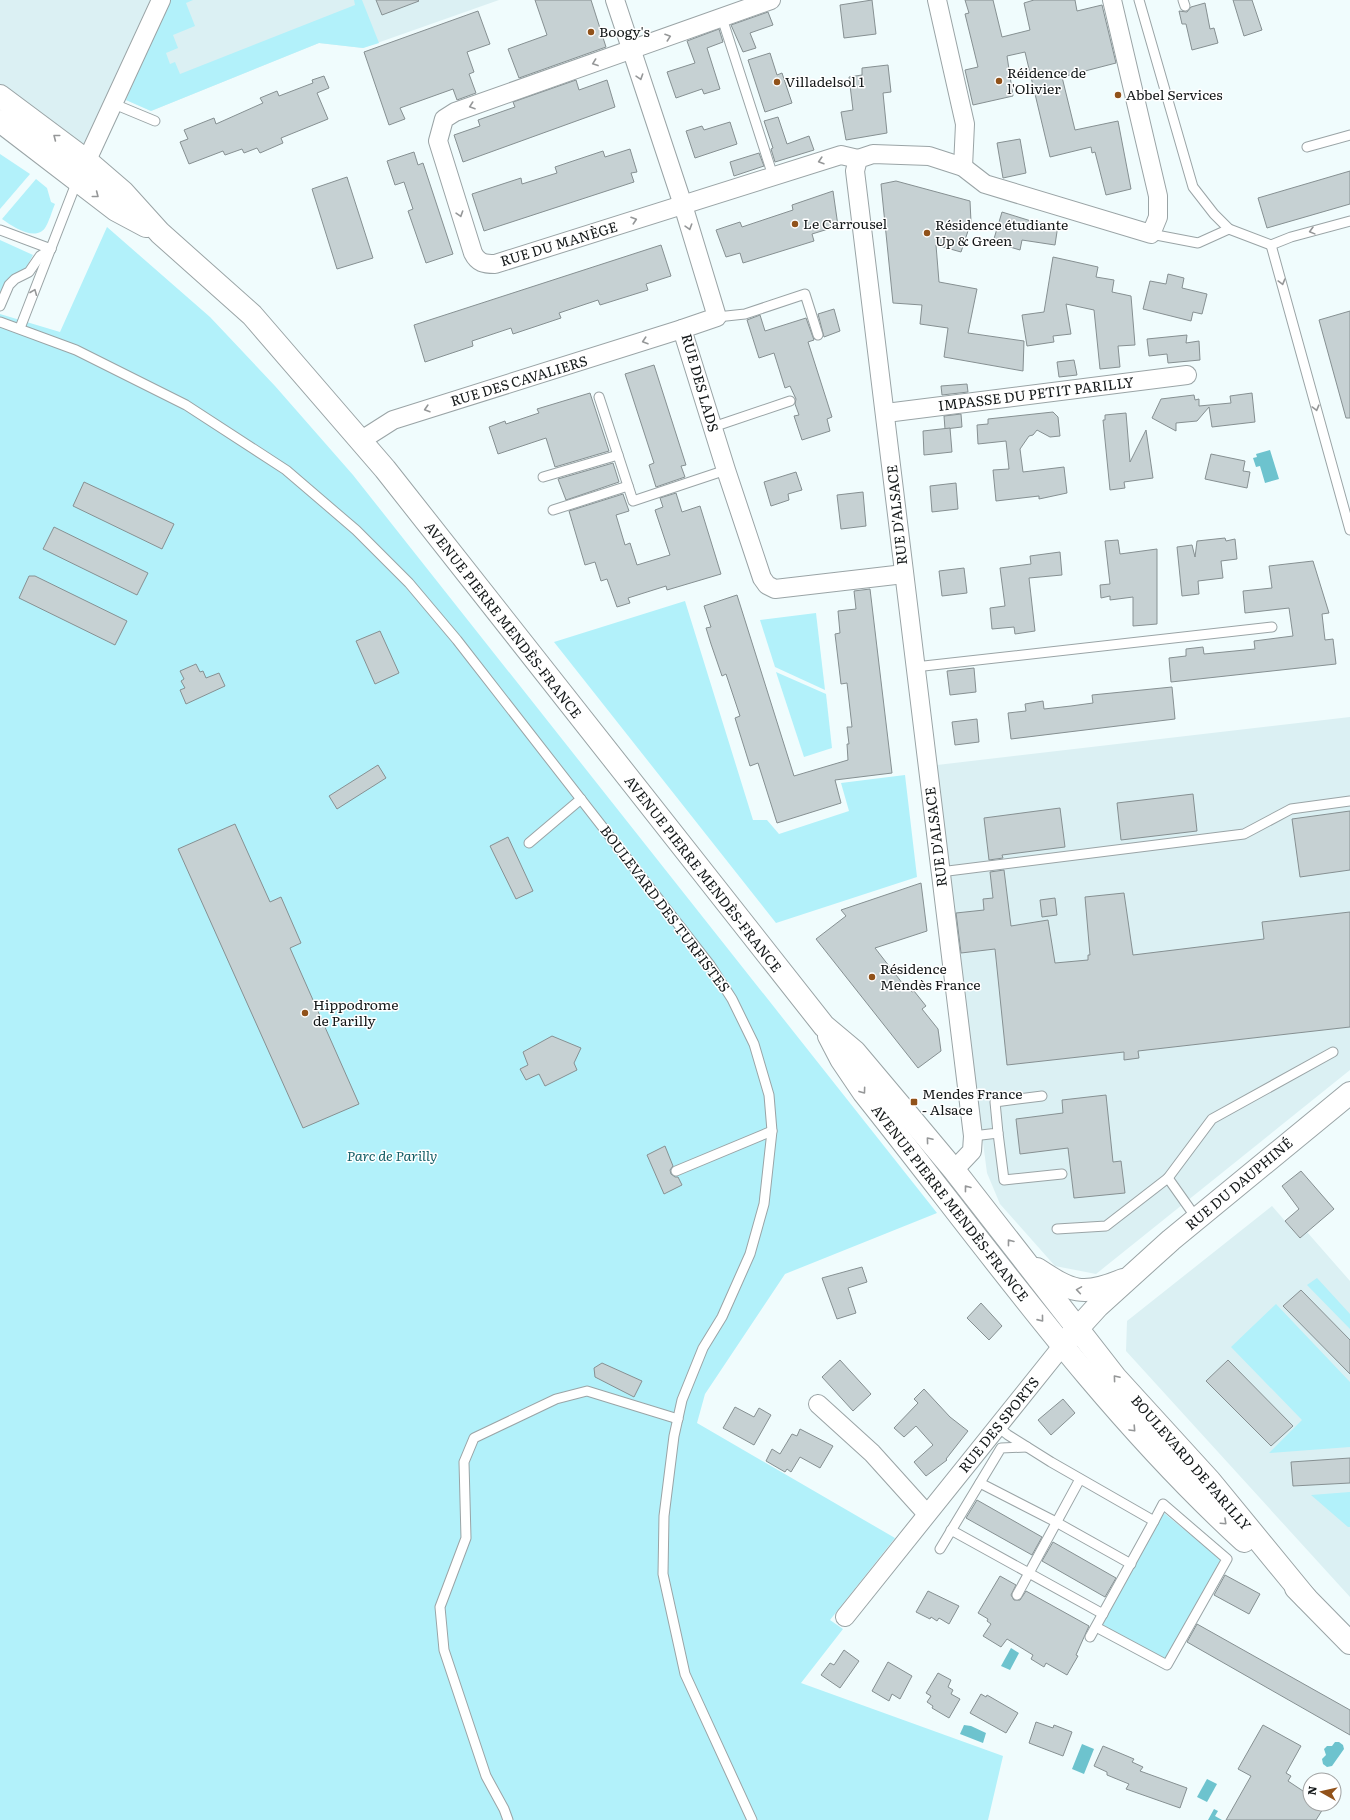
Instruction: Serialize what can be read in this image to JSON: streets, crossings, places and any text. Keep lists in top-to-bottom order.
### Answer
{
  "streets": {
    "main road": ["AVENUE PIERRE MENDÈS-FRANCE", "RUE DU DAUPHINÉ", "BOULEVARD DE PARILLY"],
    "street": [
      "RUE DU MANÈGE",
      "RUE DES CAVALIERS",
      "RUE DES LADS",
      "IMPASSE DU PETIT PARILLY",
      "RUE D'ALSACE",
      "RUE DES SPORTS"
    ],
    "lane": ["BOULEVARD DES TURFISTES"]
  },
  "crossings": [
    ["RUE DU MANÈGE", "RUE D'ALSACE"],
    ["RUE DES CAVALIERS", "RUE DES LADS"],
    ["RUE DES CAVALIERS", "AVENUE PIERRE MENDÈS-FRANCE"],
    ["RUE DES LADS", "RUE D'ALSACE"],
    ["IMPASSE DU PETIT PARILLY", "RUE D'ALSACE"],
    ["RUE D'ALSACE", "AVENUE PIERRE MENDÈS-FRANCE"],
    ["AVENUE PIERRE MENDÈS-FRANCE", "RUE DU DAUPHINÉ"],
    ["AVENUE PIERRE MENDÈS-FRANCE", "RUE DES SPORTS"],
    ["AVENUE PIERRE MENDÈS-FRANCE", "BOULEVARD DE PARILLY"],
    ["RUE DU DAUPHINÉ", "RUE DES SPORTS"],
    ["RUE DU DAUPHINÉ", "BOULEVARD DE PARILLY"],
    ["RUE DES SPORTS", "BOULEVARD DE PARILLY"]
  ],
  "one_way": ["RUE DES CAVALIERS"],
  "parks": ["Parc de Parilly"],
  "places": {
    "other": [
      "Boogy's",
      "Réidence de l'Olivier",
      "Villadelsol 1",
      "Abbel Services",
      "Le Carrousel",
      "Résidence étudiante Up & Green",
      "Résidence Mendès France",
      "Hippodrome de Parilly"
    ],
    "transit": ["Mendes France - Alsace"]
  },
  "north": "left"
}
